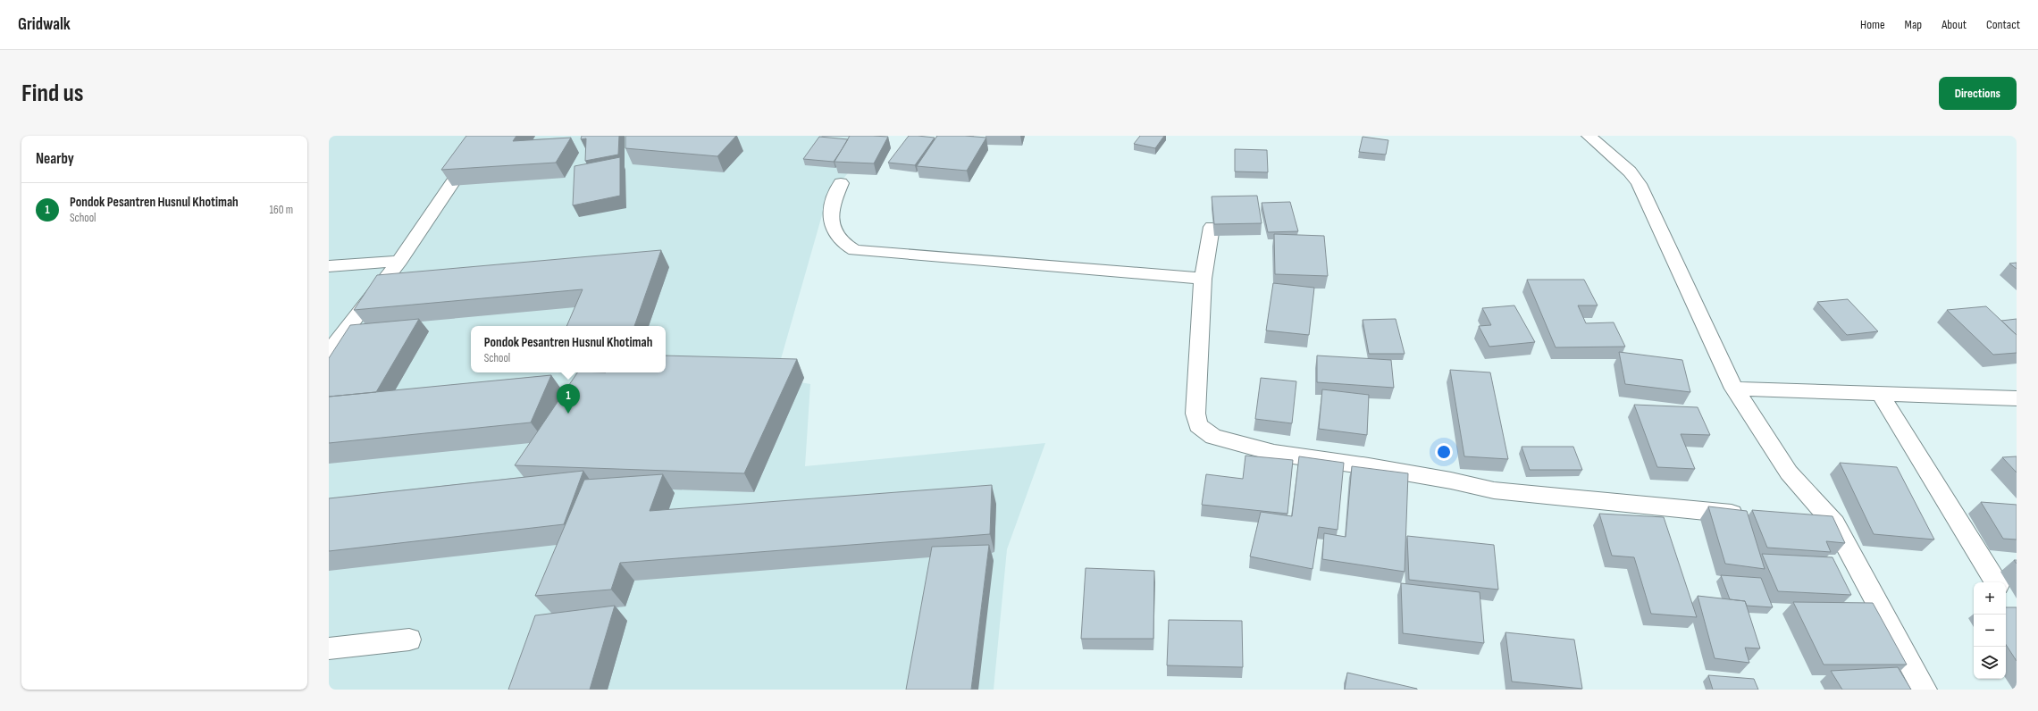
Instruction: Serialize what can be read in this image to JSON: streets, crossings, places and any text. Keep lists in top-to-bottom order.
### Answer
{
  "page": {
    "header": "Gridwalk",
    "nav": [
      "Home",
      "Map",
      "About",
      "Contact"
    ],
    "buttons": "Directions",
    "title": "Find us",
    "heading": "Nearby",
    "list": [
      {
        "mark": "1",
        "name": "Pondok Pesantren Husnul Khotimah",
        "note": "School",
        "value": "160 m"
      }
    ],
    "popup": ["Pondok Pesantren Husnul Khotimah", "School"],
    "pins": "1",
    "map_buttons": ["+", "−"]
  }
}
